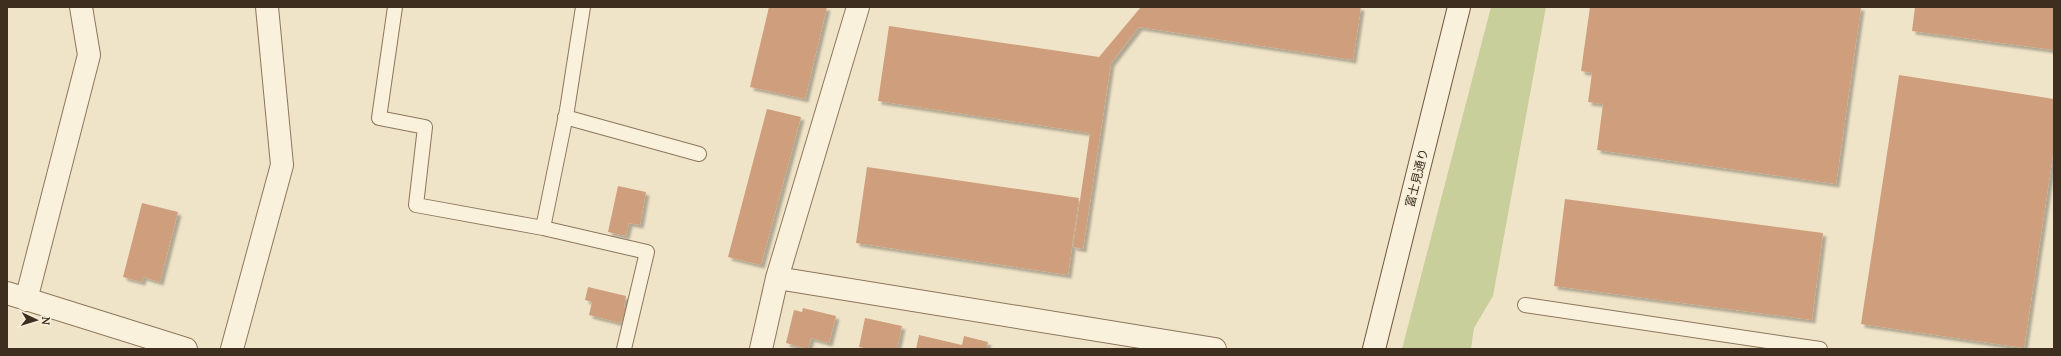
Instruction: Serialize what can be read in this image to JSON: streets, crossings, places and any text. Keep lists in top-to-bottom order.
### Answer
{
  "streets": {
    "street": ["富士見通り"]
  },
  "north": "right"
}
